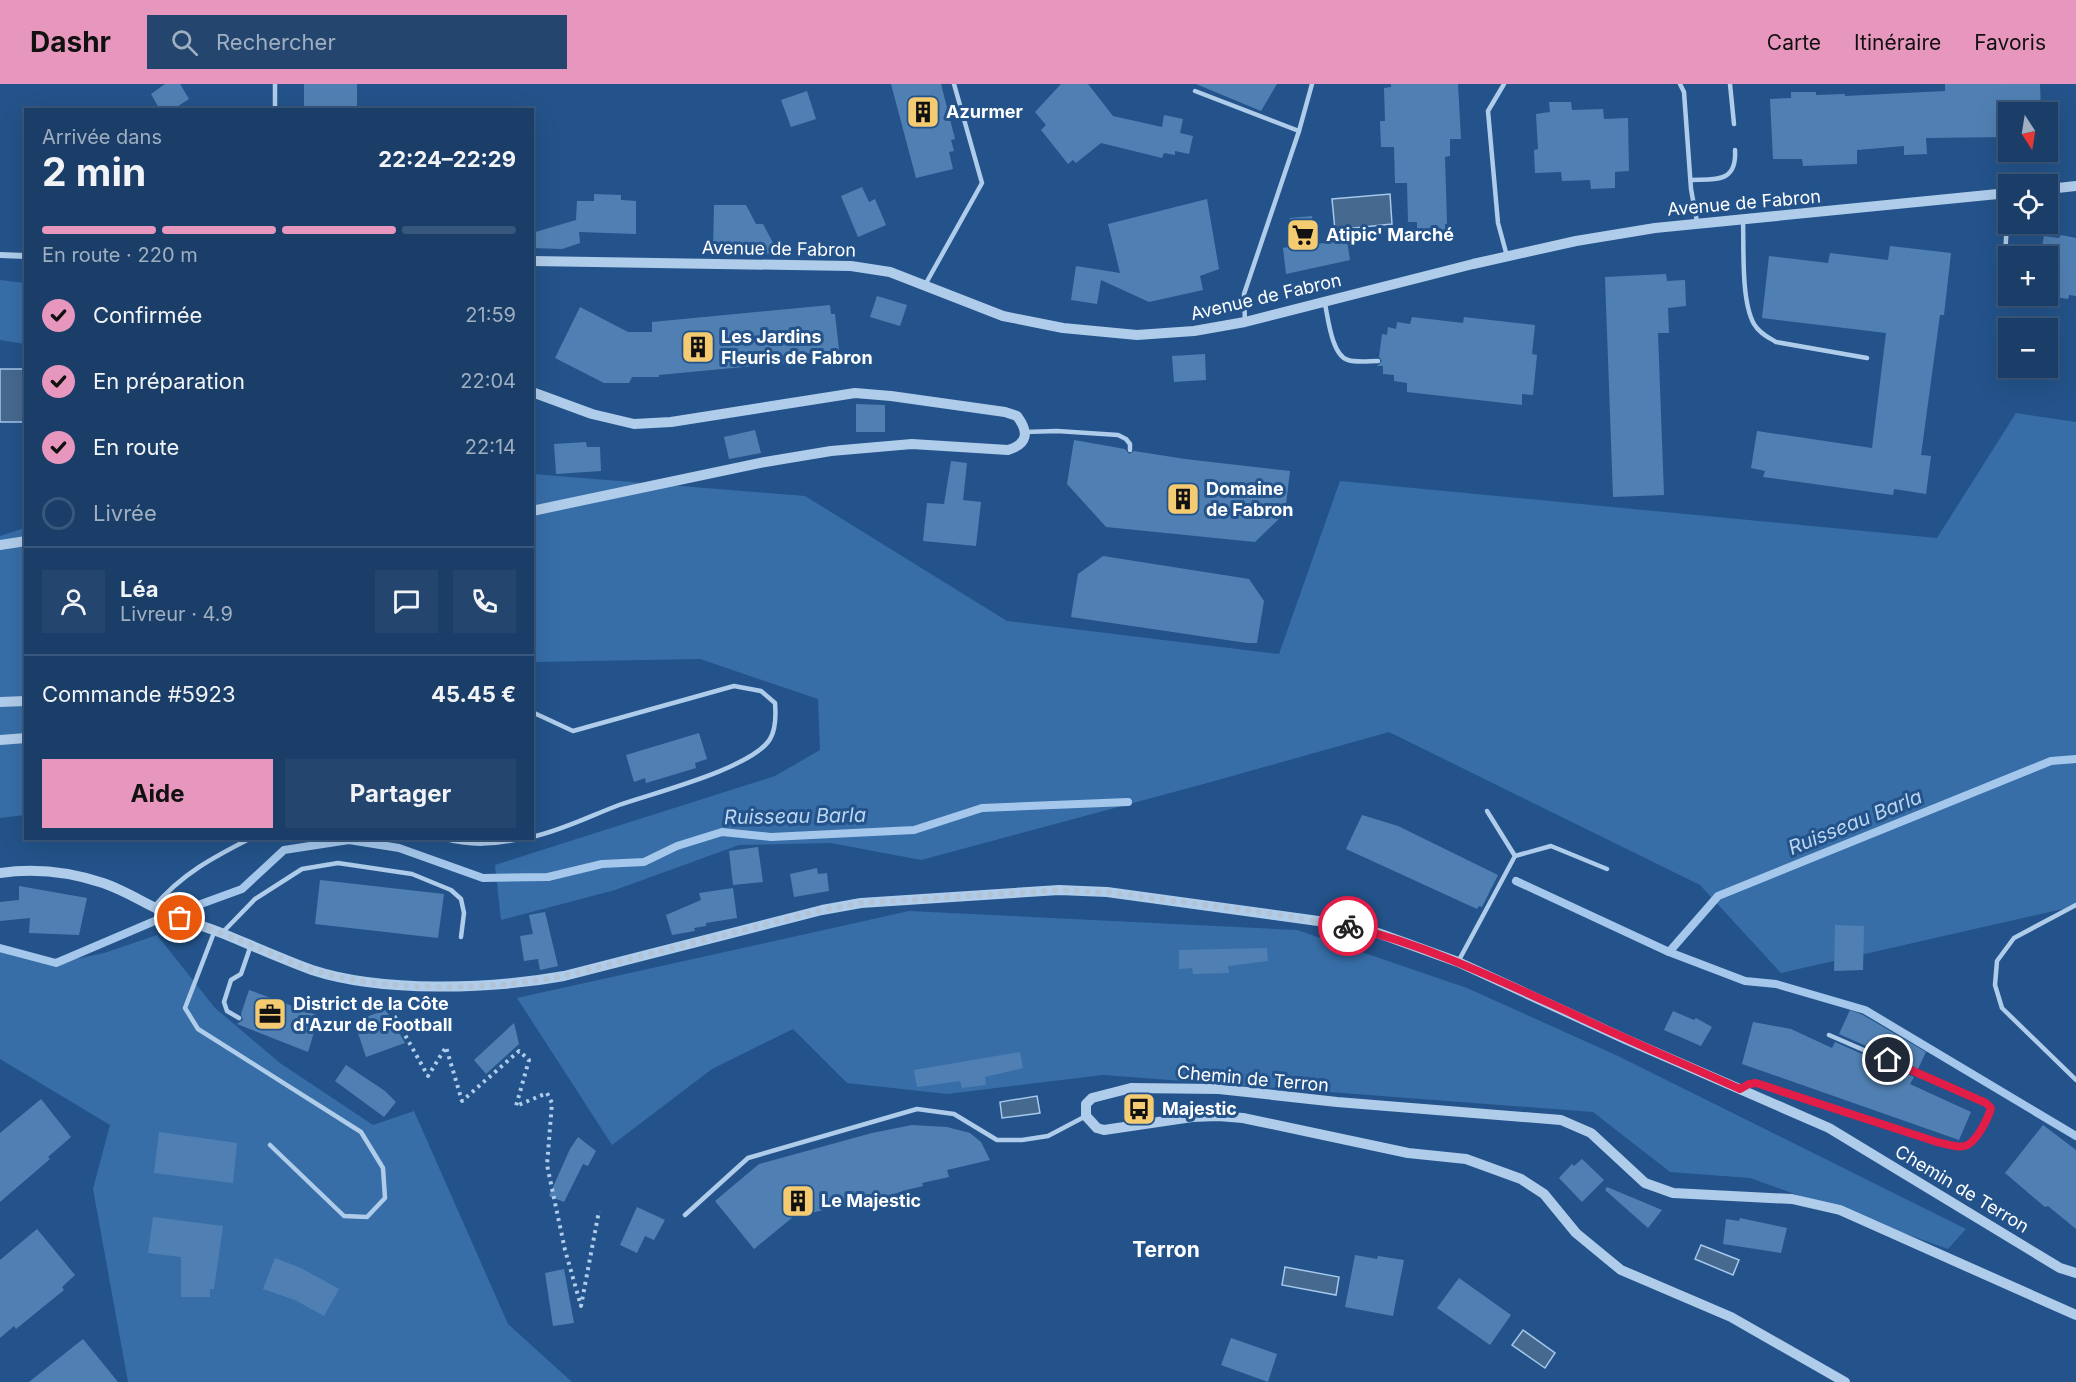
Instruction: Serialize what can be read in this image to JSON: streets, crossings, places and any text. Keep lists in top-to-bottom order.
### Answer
{
  "streets": {
    "street": ["Avenue de Fabron", "Chemin de Terron"]
  },
  "districts": ["Terron"],
  "water": ["Ruisseau Barla"],
  "places": {
    "building": [
      "Azurmer",
      "Les Jardins Fleuris de Fabron",
      "Domaine de Fabron",
      "Le Majestic"
    ],
    "supermarket": ["Atipic' Marché"],
    "office": ["District de la Côte d'Azur de Football"],
    "bus stop": ["Majestic"]
  },
  "north": "bottom",
  "page": {
    "header": "Dashr",
    "search": "Rechercher",
    "nav": ["Carte", "Itinéraire", "Favoris"],
    "map_buttons": ["+", "−"],
    "heading": ["2 min", "Arrivée dans", "22:24–22:29"],
    "panel": [
      "Léa",
      "Livreur · 4.9",
      "Commande #5923",
      "45.45 €"
    ],
    "bar": "En route · 220 m",
    "list": [
      ["Confirmée", "21:59"],
      ["En préparation", "22:04"],
      ["En route", "22:14"],
      "Livrée"
    ],
    "buttons": ["Aide", "Partager"]
  }
}
